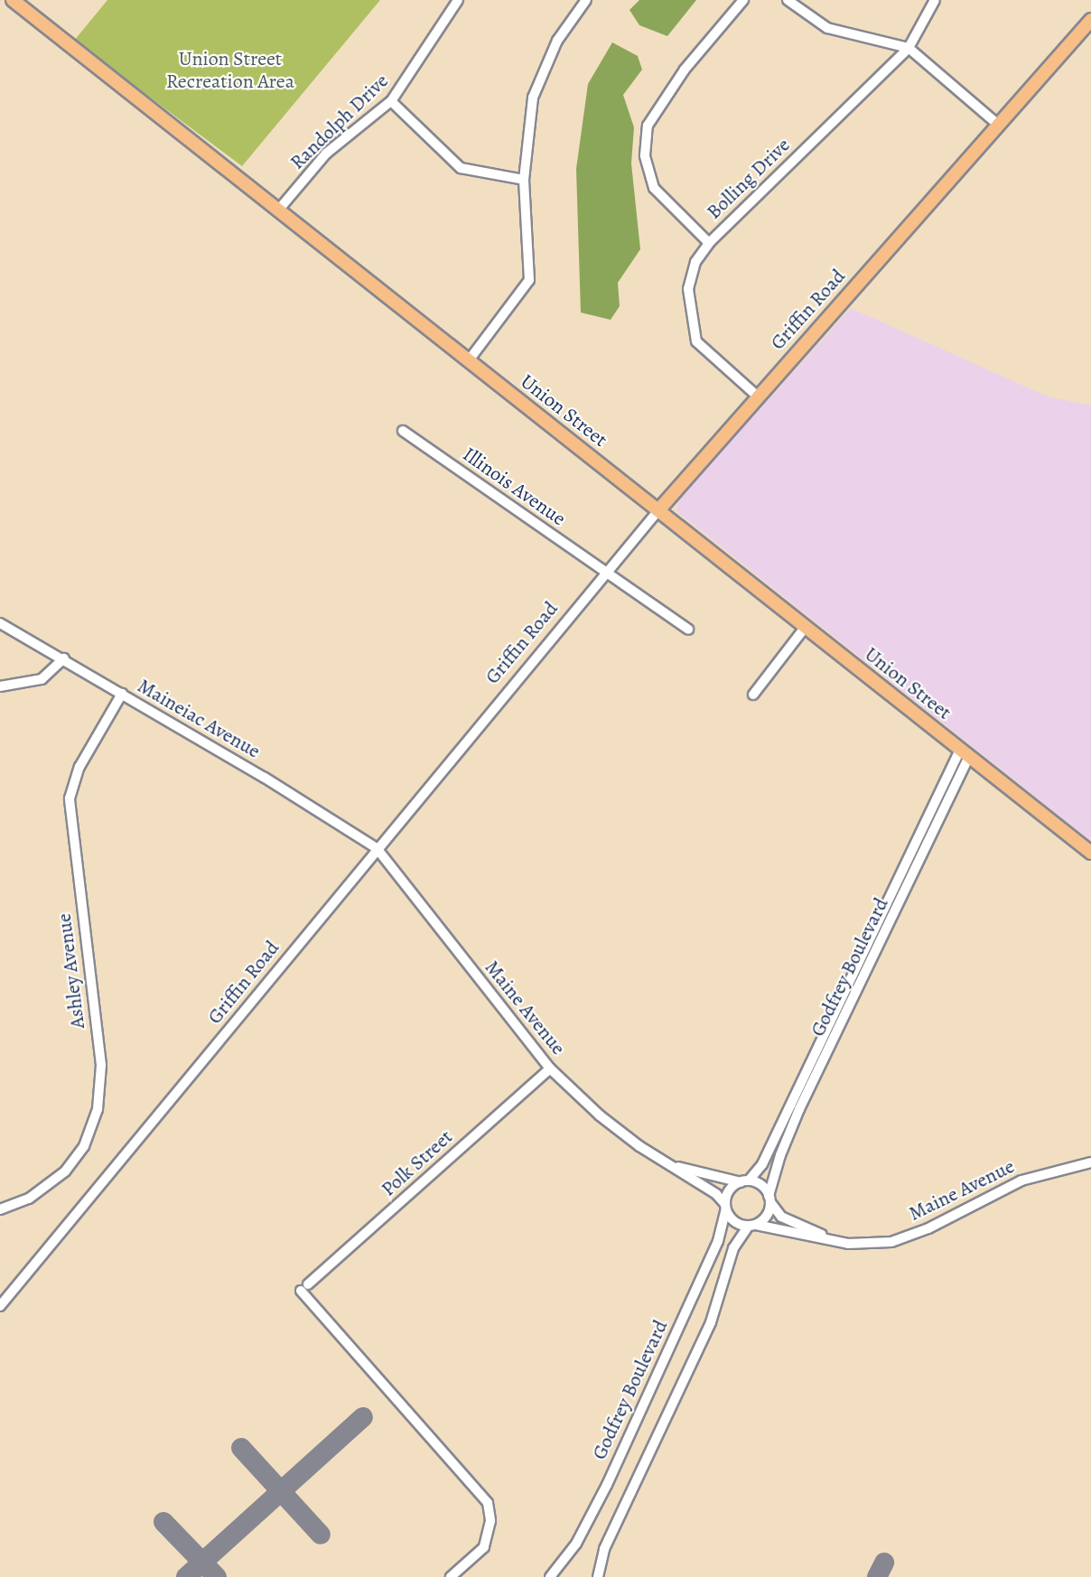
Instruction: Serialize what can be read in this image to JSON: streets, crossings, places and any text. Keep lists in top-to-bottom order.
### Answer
{
  "streets": {
    "main road": ["Griffin Road", "Union Street"],
    "street": [
      "Randolph Drive",
      "Bolling Drive",
      "Illinois Avenue",
      "Maineiac Avenue",
      "Godfrey Boulevard",
      "Ashley Avenue",
      "Maine Avenue",
      "Polk Street"
    ]
  },
  "crossings": [
    ["Randolph Drive", "Union Street"],
    ["Bolling Drive", "Griffin Road"],
    ["Griffin Road", "Union Street"],
    ["Griffin Road", "Illinois Avenue"],
    ["Griffin Road", "Maineiac Avenue"],
    ["Griffin Road", "Maine Avenue"],
    ["Union Street", "Godfrey Boulevard"],
    ["Maineiac Avenue", "Ashley Avenue"],
    ["Maineiac Avenue", "Maine Avenue"],
    ["Godfrey Boulevard", "Maine Avenue"],
    ["Maine Avenue", "Polk Street"]
  ],
  "parks": ["Union Street Recreation Area"]
}
